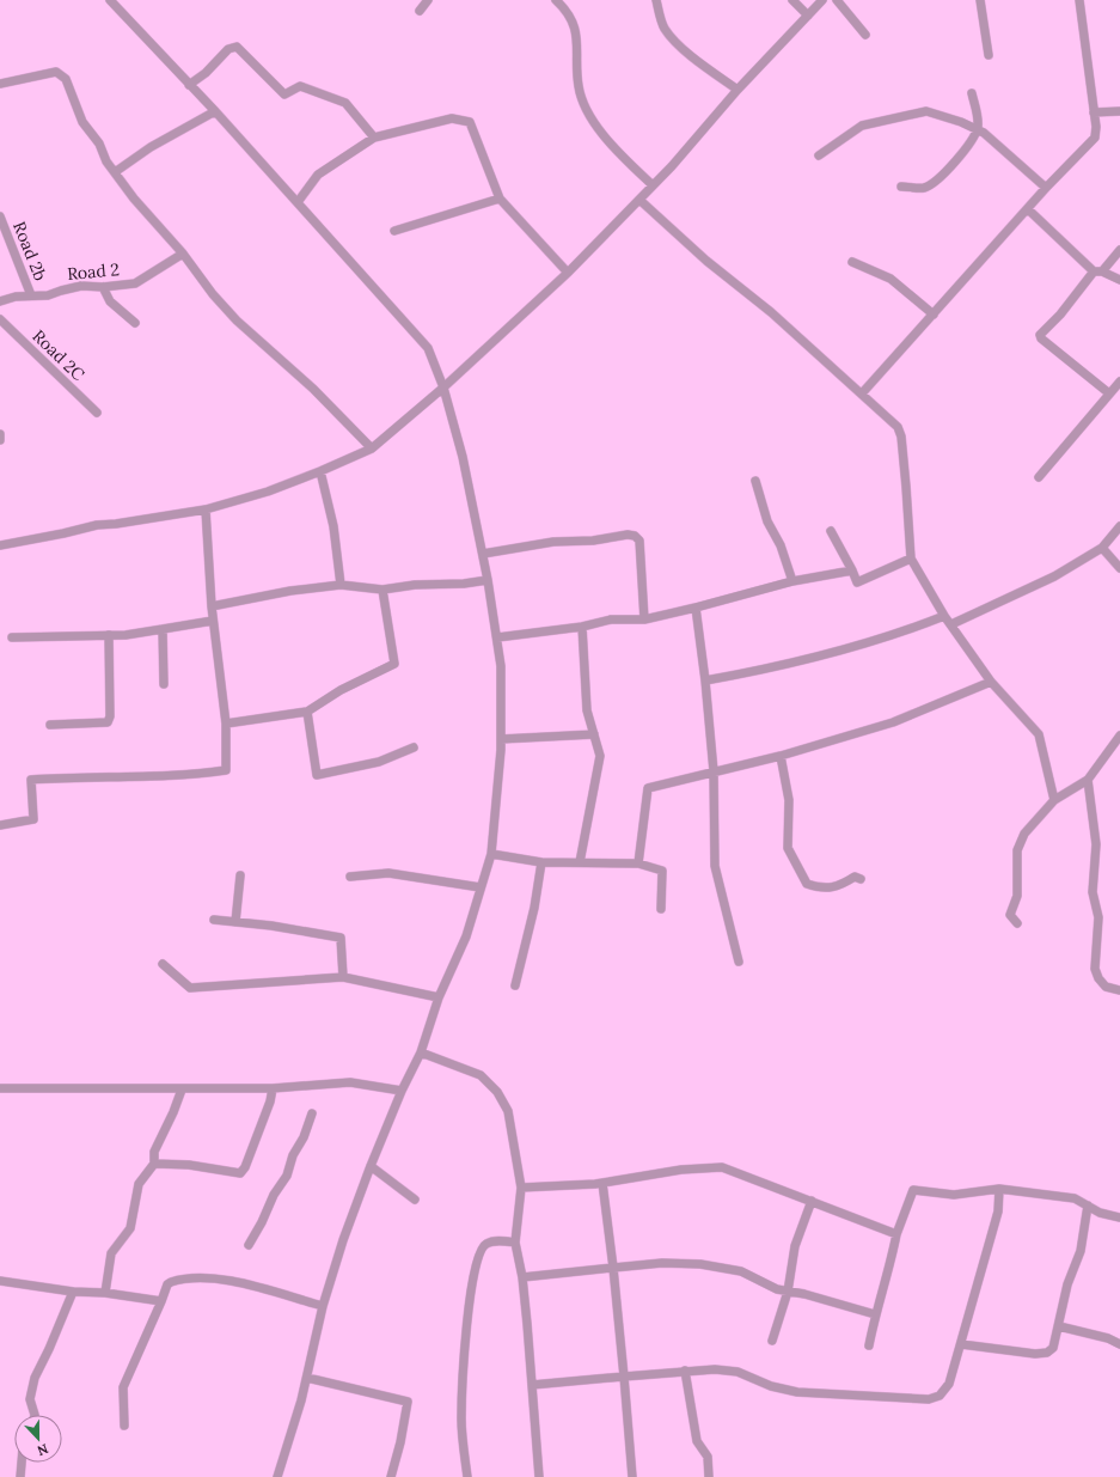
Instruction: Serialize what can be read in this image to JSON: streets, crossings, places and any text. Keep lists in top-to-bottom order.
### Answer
{
  "streets": {
    "street": ["Road 2b", "Road 2", "Road 2C"]
  },
  "crossings": [
    ["Road 2b", "Road 2"]
  ],
  "north": "bottom"
}
